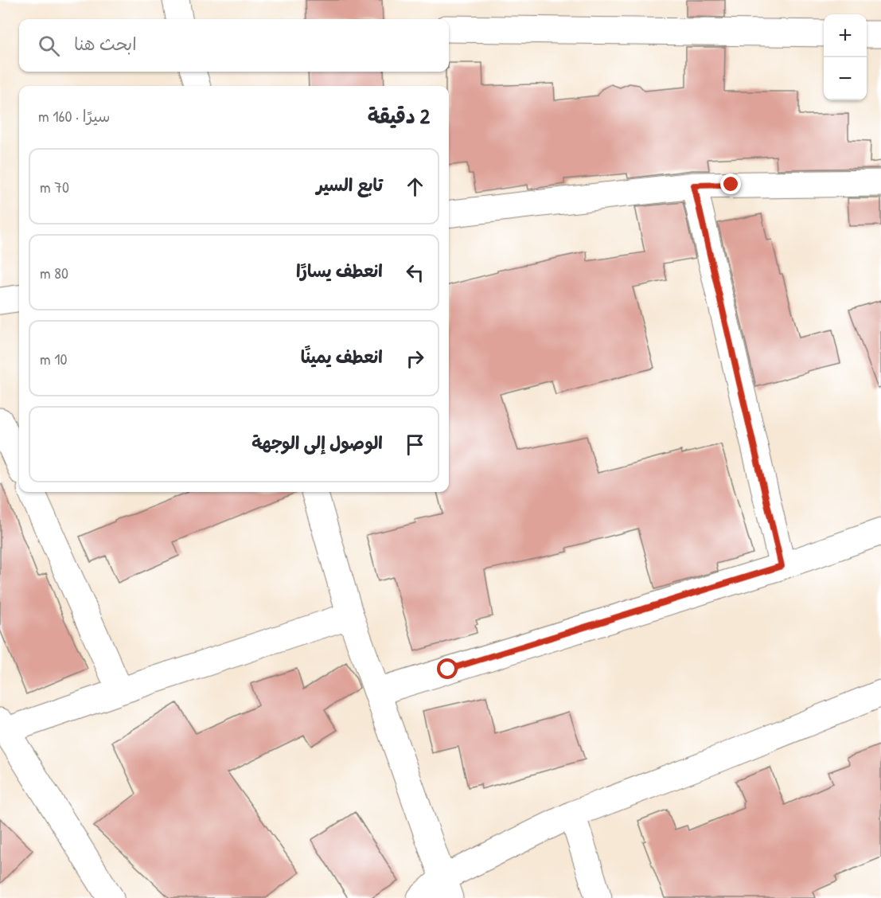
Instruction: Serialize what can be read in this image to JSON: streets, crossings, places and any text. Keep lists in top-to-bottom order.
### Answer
{
  "page": {
    "map_buttons": ["+", "−"],
    "search": "ابحث هنا",
    "heading": ["2 دقيقة", "سيرًا · 160 m"],
    "list": [
      ["تابع السير", "70 m"],
      ["انعطف يسارًا", "80 m"],
      ["انعطف يمينًا", "10 m"],
      "الوصول إلى الوجهة"
    ]
  }
}
